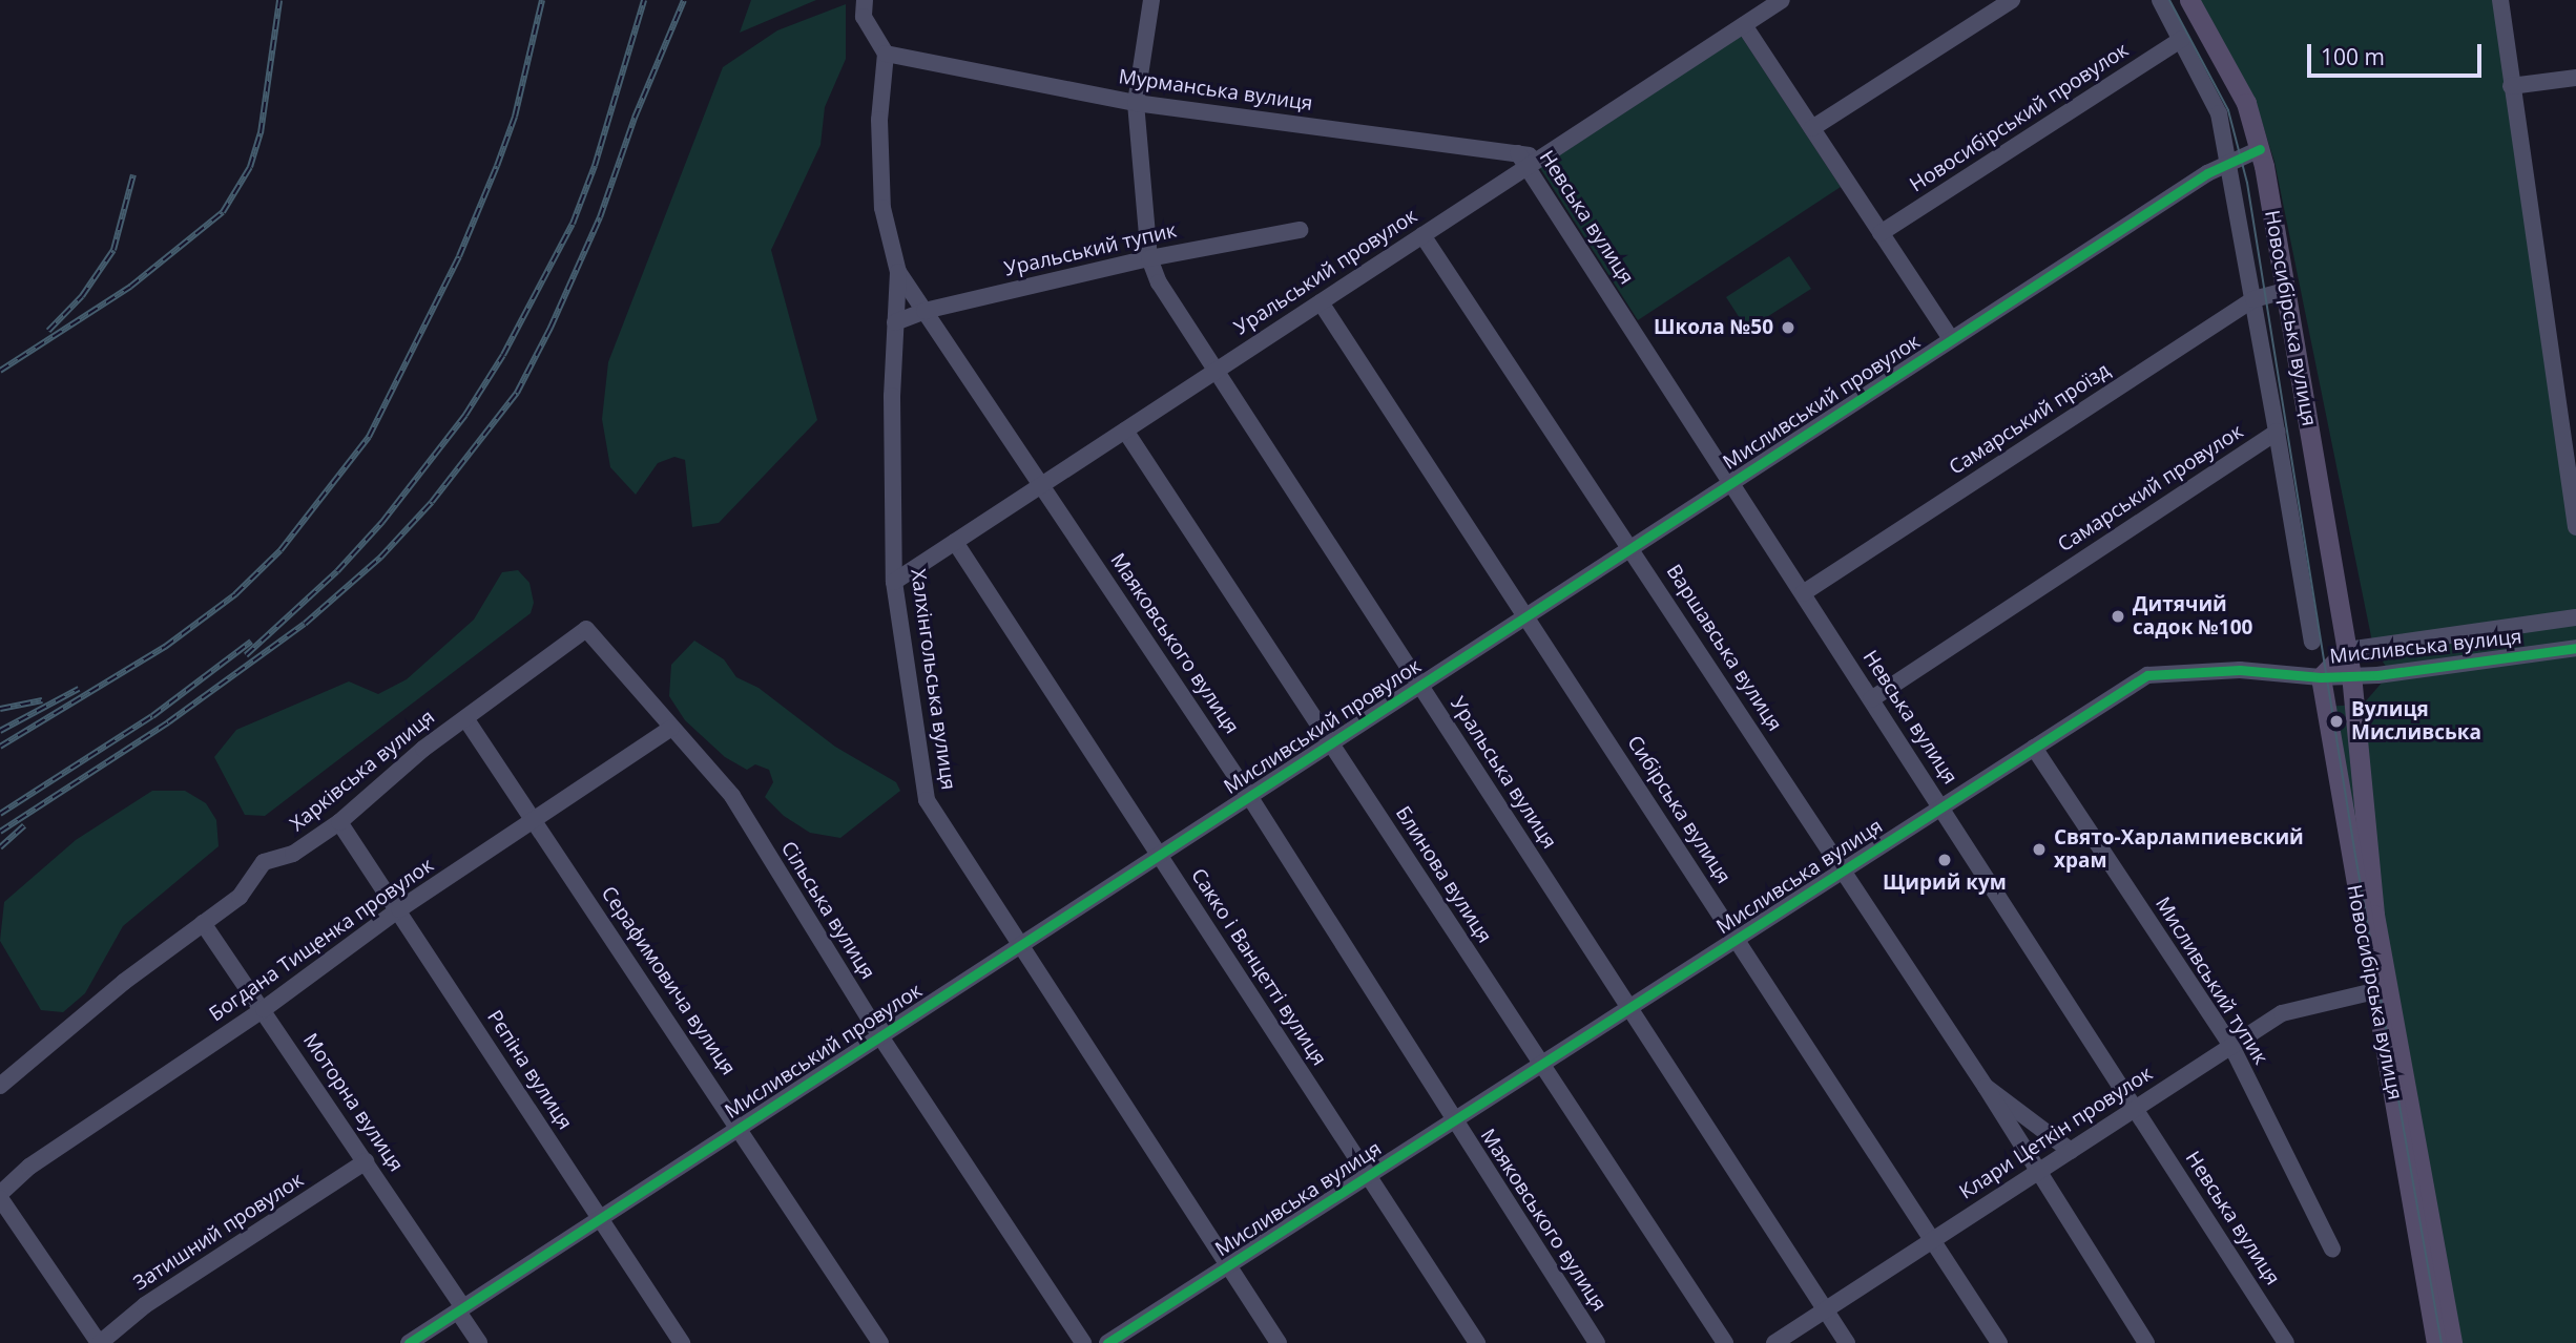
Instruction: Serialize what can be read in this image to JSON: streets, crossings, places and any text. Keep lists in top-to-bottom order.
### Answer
{
  "streets": {
    "main road": ["Новосибірська вулиця"],
    "street": [
      "Мурманська вулиця",
      "Новосибірський провулок",
      "Невська вулиця",
      "Уральський тупик",
      "Уральський провулок",
      "Мисливський провулок",
      "Самарський проїзд",
      "Самарський провулок",
      "Маяковського вулиця",
      "Мисливська вулиця",
      "Варшавська вулиця",
      "Халхінгольська вулиця",
      "Харківська вулиця",
      "Уральська вулиця",
      "Сибірська вулиця",
      "Блинова вулиця",
      "Сільська вулиця",
      "Богдана Тищенка провулок",
      "Сакко і Ванцетті вулиця",
      "Серафимовича вулиця",
      "Мисливський тупик",
      "Рєпіна вулиця",
      "Моторна вулиця",
      "Клари Цеткін провулок",
      "Затишний провулок"
    ]
  },
  "crossings": [
    ["Мурманська вулиця", "Невська вулиця"],
    ["Мурманська вулиця", "Уральський провулок"],
    ["Мурманська вулиця", "Маяковського вулиця"],
    ["Мурманська вулиця", "Уральська вулиця"],
    ["Новосибірський провулок", "Новосибірська вулиця"],
    ["Невська вулиця", "Уральський провулок"],
    ["Невська вулиця", "Мисливський провулок"],
    ["Невська вулиця", "Самарський проїзд"],
    ["Невська вулиця", "Самарський провулок"],
    ["Невська вулиця", "Мисливська вулиця"],
    ["Невська вулиця", "Клари Цеткін провулок"],
    ["Уральський тупик", "Маяковського вулиця"],
    ["Уральський тупик", "Халхінгольська вулиця"],
    ["Уральський тупик", "Уральська вулиця"],
    ["Уральський провулок", "Маяковського вулиця"],
    ["Уральський провулок", "Варшавська вулиця"],
    ["Уральський провулок", "Халхінгольська вулиця"],
    ["Уральський провулок", "Уральська вулиця"],
    ["Уральський провулок", "Сибірська вулиця"],
    ["Уральський провулок", "Блинова вулиця"],
    ["Уральський провулок", "Сакко і Ванцетті вулиця"],
    ["Новосибірська вулиця", "Мисливський провулок"],
    ["Новосибірська вулиця", "Самарський проїзд"],
    ["Новосибірська вулиця", "Самарський провулок"],
    ["Новосибірська вулиця", "Мисливська вулиця"],
    ["Новосибірська вулиця", "Клари Цеткін провулок"],
    ["Мисливський провулок", "Маяковського вулиця"],
    ["Мисливський провулок", "Варшавська вулиця"],
    ["Мисливський провулок", "Халхінгольська вулиця"],
    ["Мисливський провулок", "Уральська вулиця"],
    ["Мисливський провулок", "Сибірська вулиця"],
    ["Мисливський провулок", "Блинова вулиця"],
    ["Мисливський провулок", "Сільська вулиця"],
    ["Мисливський провулок", "Сакко і Ванцетті вулиця"],
    ["Мисливський провулок", "Серафимовича вулиця"],
    ["Мисливський провулок", "Рєпіна вулиця"],
    ["Мисливський провулок", "Моторна вулиця"],
    ["Маяковського вулиця", "Мисливська вулиця"],
    ["Маяковського вулиця", "Халхінгольська вулиця"],
    ["Мисливська вулиця", "Варшавська вулиця"],
    ["Мисливська вулиця", "Халхінгольська вулиця"],
    ["Мисливська вулиця", "Уральська вулиця"],
    ["Мисливська вулиця", "Сибірська вулиця"],
    ["Мисливська вулиця", "Блинова вулиця"],
    ["Мисливська вулиця", "Сакко і Ванцетті вулиця"],
    ["Мисливська вулиця", "Мисливський тупик"],
    ["Варшавська вулиця", "Клари Цеткін провулок"],
    ["Харківська вулиця", "Сільська вулиця"],
    ["Харківська вулиця", "Серафимовича вулиця"],
    ["Харківська вулиця", "Рєпіна вулиця"],
    ["Харківська вулиця", "Моторна вулиця"],
    ["Уральська вулиця", "Клари Цеткін провулок"],
    ["Сибірська вулиця", "Клари Цеткін провулок"],
    ["Сільська вулиця", "Богдана Тищенка провулок"],
    ["Богдана Тищенка провулок", "Серафимовича вулиця"],
    ["Богдана Тищенка провулок", "Рєпіна вулиця"],
    ["Богдана Тищенка провулок", "Моторна вулиця"],
    ["Мисливський тупик", "Клари Цеткін провулок"],
    ["Моторна вулиця", "Затишний провулок"]
  ],
  "places": [
    "Школа №50",
    "Дитячий садок №100",
    "Вулиця Мисливська",
    "Свято-Харлампиевский храм",
    "Щирий кум"
  ],
  "scale_bar": "100 m"
}
